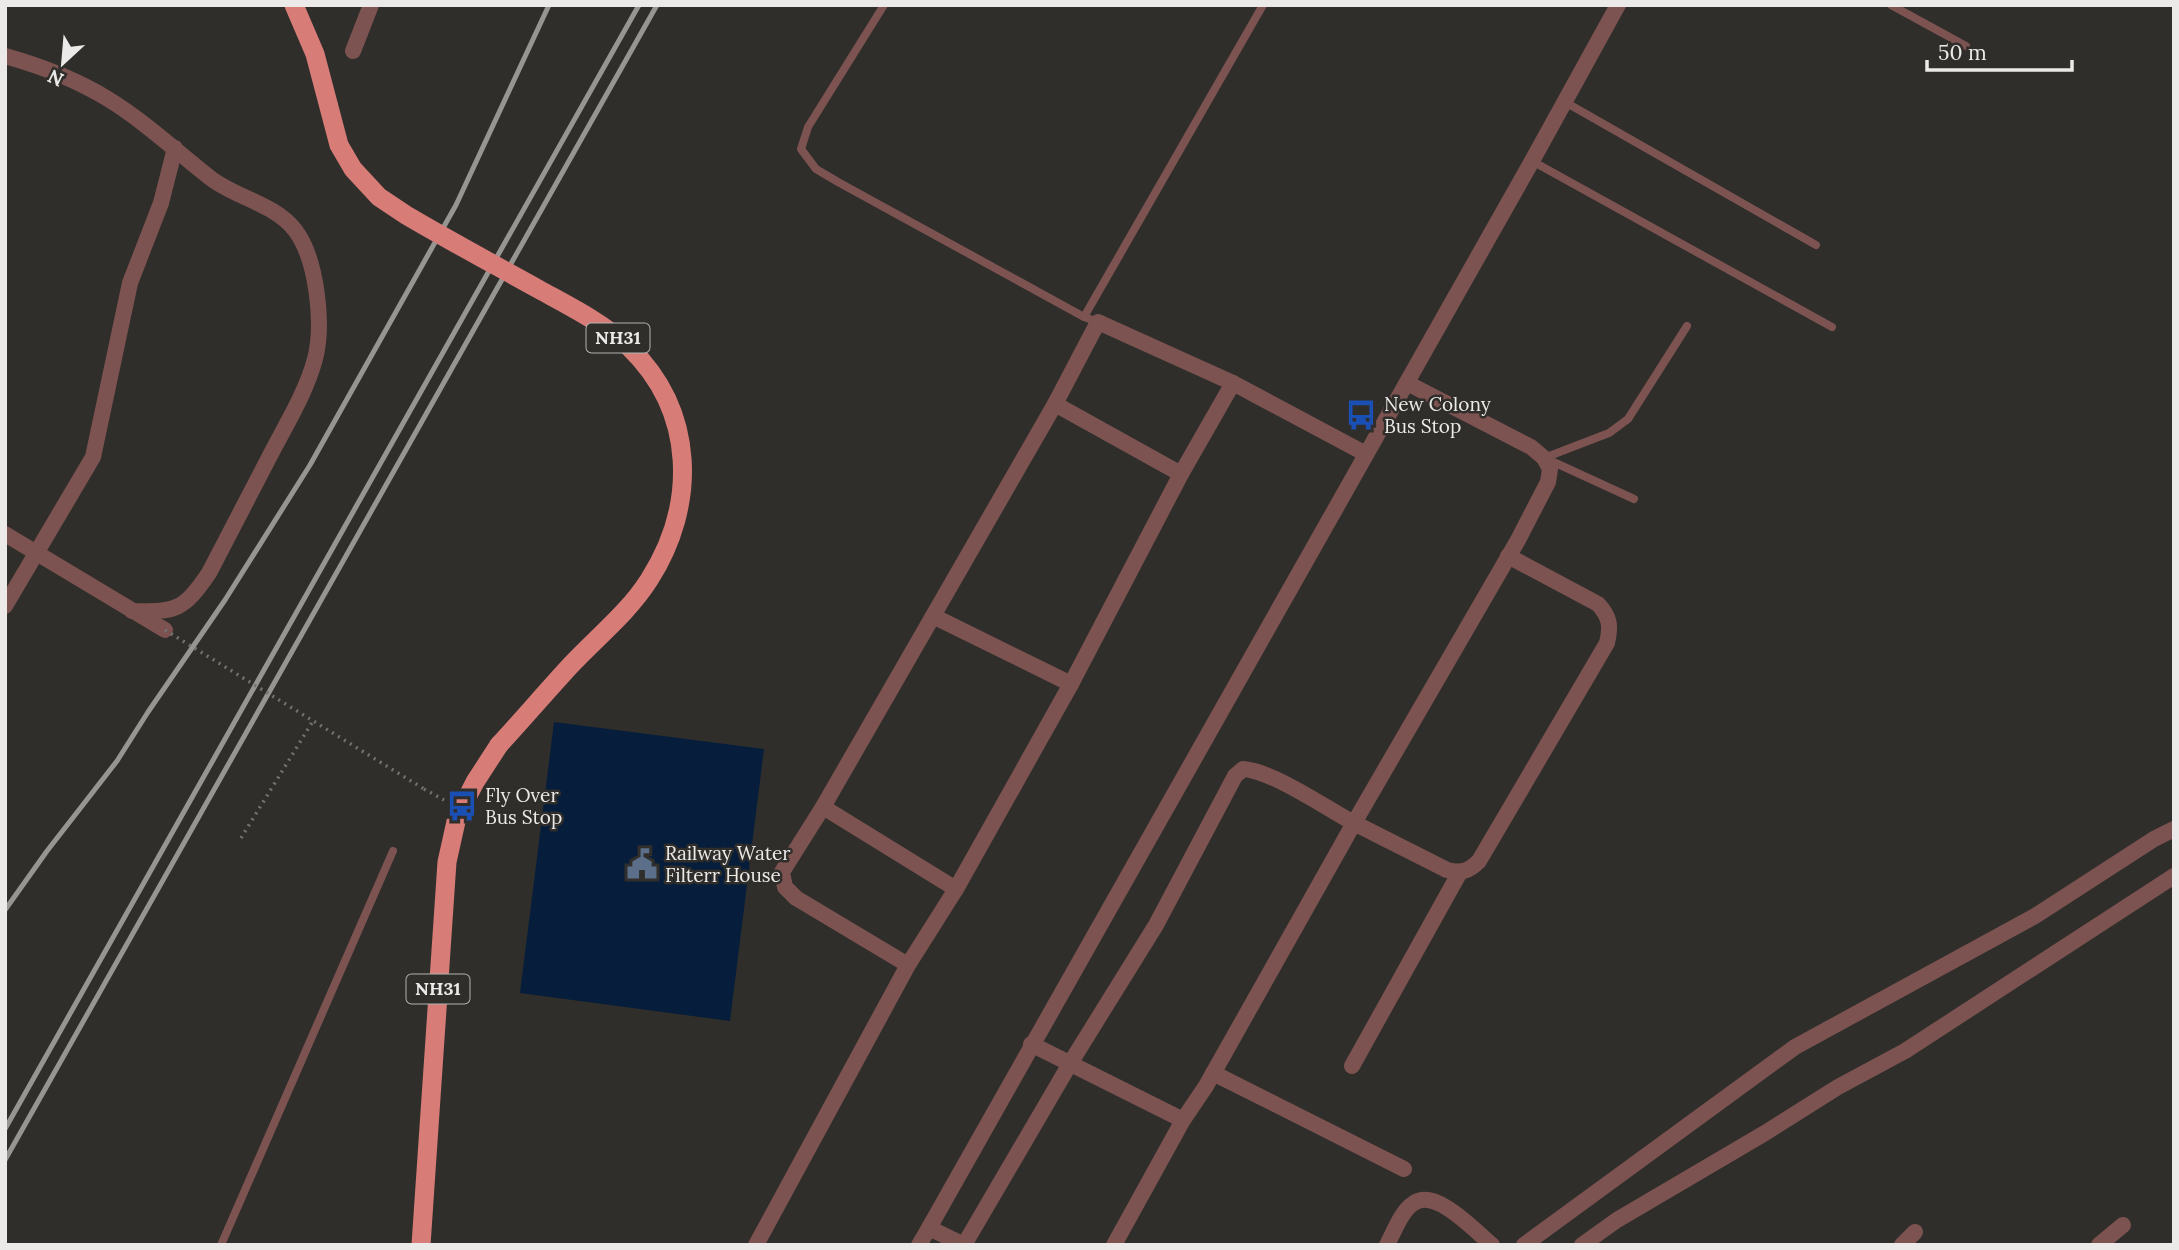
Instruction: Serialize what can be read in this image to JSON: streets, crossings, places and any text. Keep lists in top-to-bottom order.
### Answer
{
  "streets": {
    "highway": ["NH31"]
  },
  "places": {
    "bus stop": ["New Colony Bus Stop", "Fly Over Bus Stop"],
    "public building": ["Railway Water Filterr House"]
  },
  "scale_bar": "50 m",
  "north": "bottom left"
}
